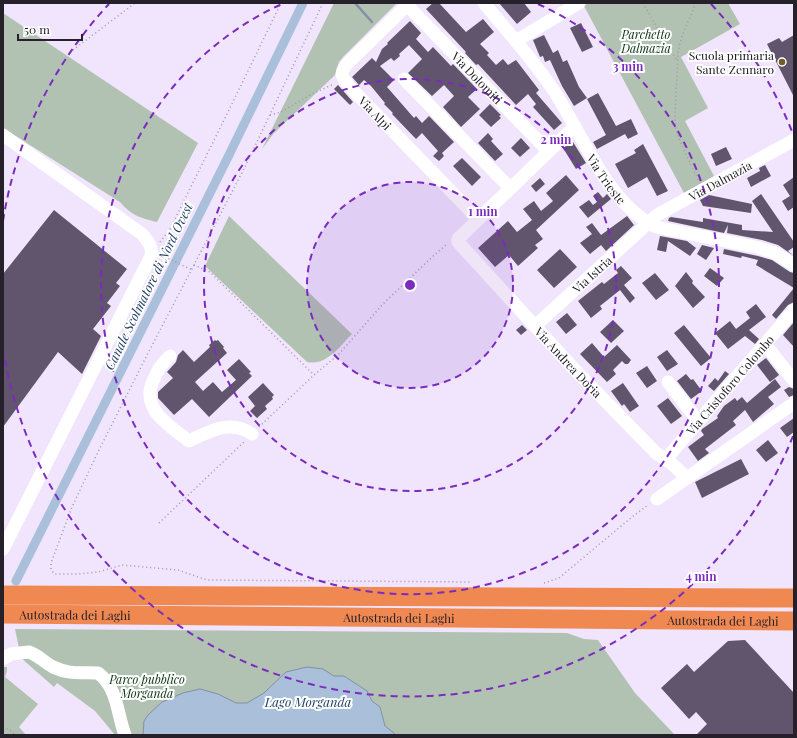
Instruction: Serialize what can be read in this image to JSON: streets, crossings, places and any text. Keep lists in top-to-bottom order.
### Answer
{
  "streets": {
    "highway": ["Autostrada dei Laghi"],
    "street": [
      "Via Dolomiti",
      "Via Alpi",
      "Via Trieste",
      "Via Dalmazia",
      "Via Istria",
      "Via Andrea Doria",
      "Via Cristoforo Colombo"
    ]
  },
  "crossings": [
    ["Via Trieste", "Via Dalmazia"],
    ["Via Trieste", "Via Istria"],
    ["Via Dalmazia", "Via Istria"],
    ["Via Istria", "Via Andrea Doria"],
    ["Via Andrea Doria", "Via Cristoforo Colombo"]
  ],
  "water": ["Canale Scolmatore di Nord Ovest", "Lago Morganda"],
  "parks": ["Parchetto Dalmazia", "Parco pubblico Morganda"],
  "places": ["Scuola primaria Sante Zennaro"],
  "scale_bar": "50 m",
  "rings": [
    "3 min",
    "2 min",
    "1 min",
    "4 min"
  ]
}
